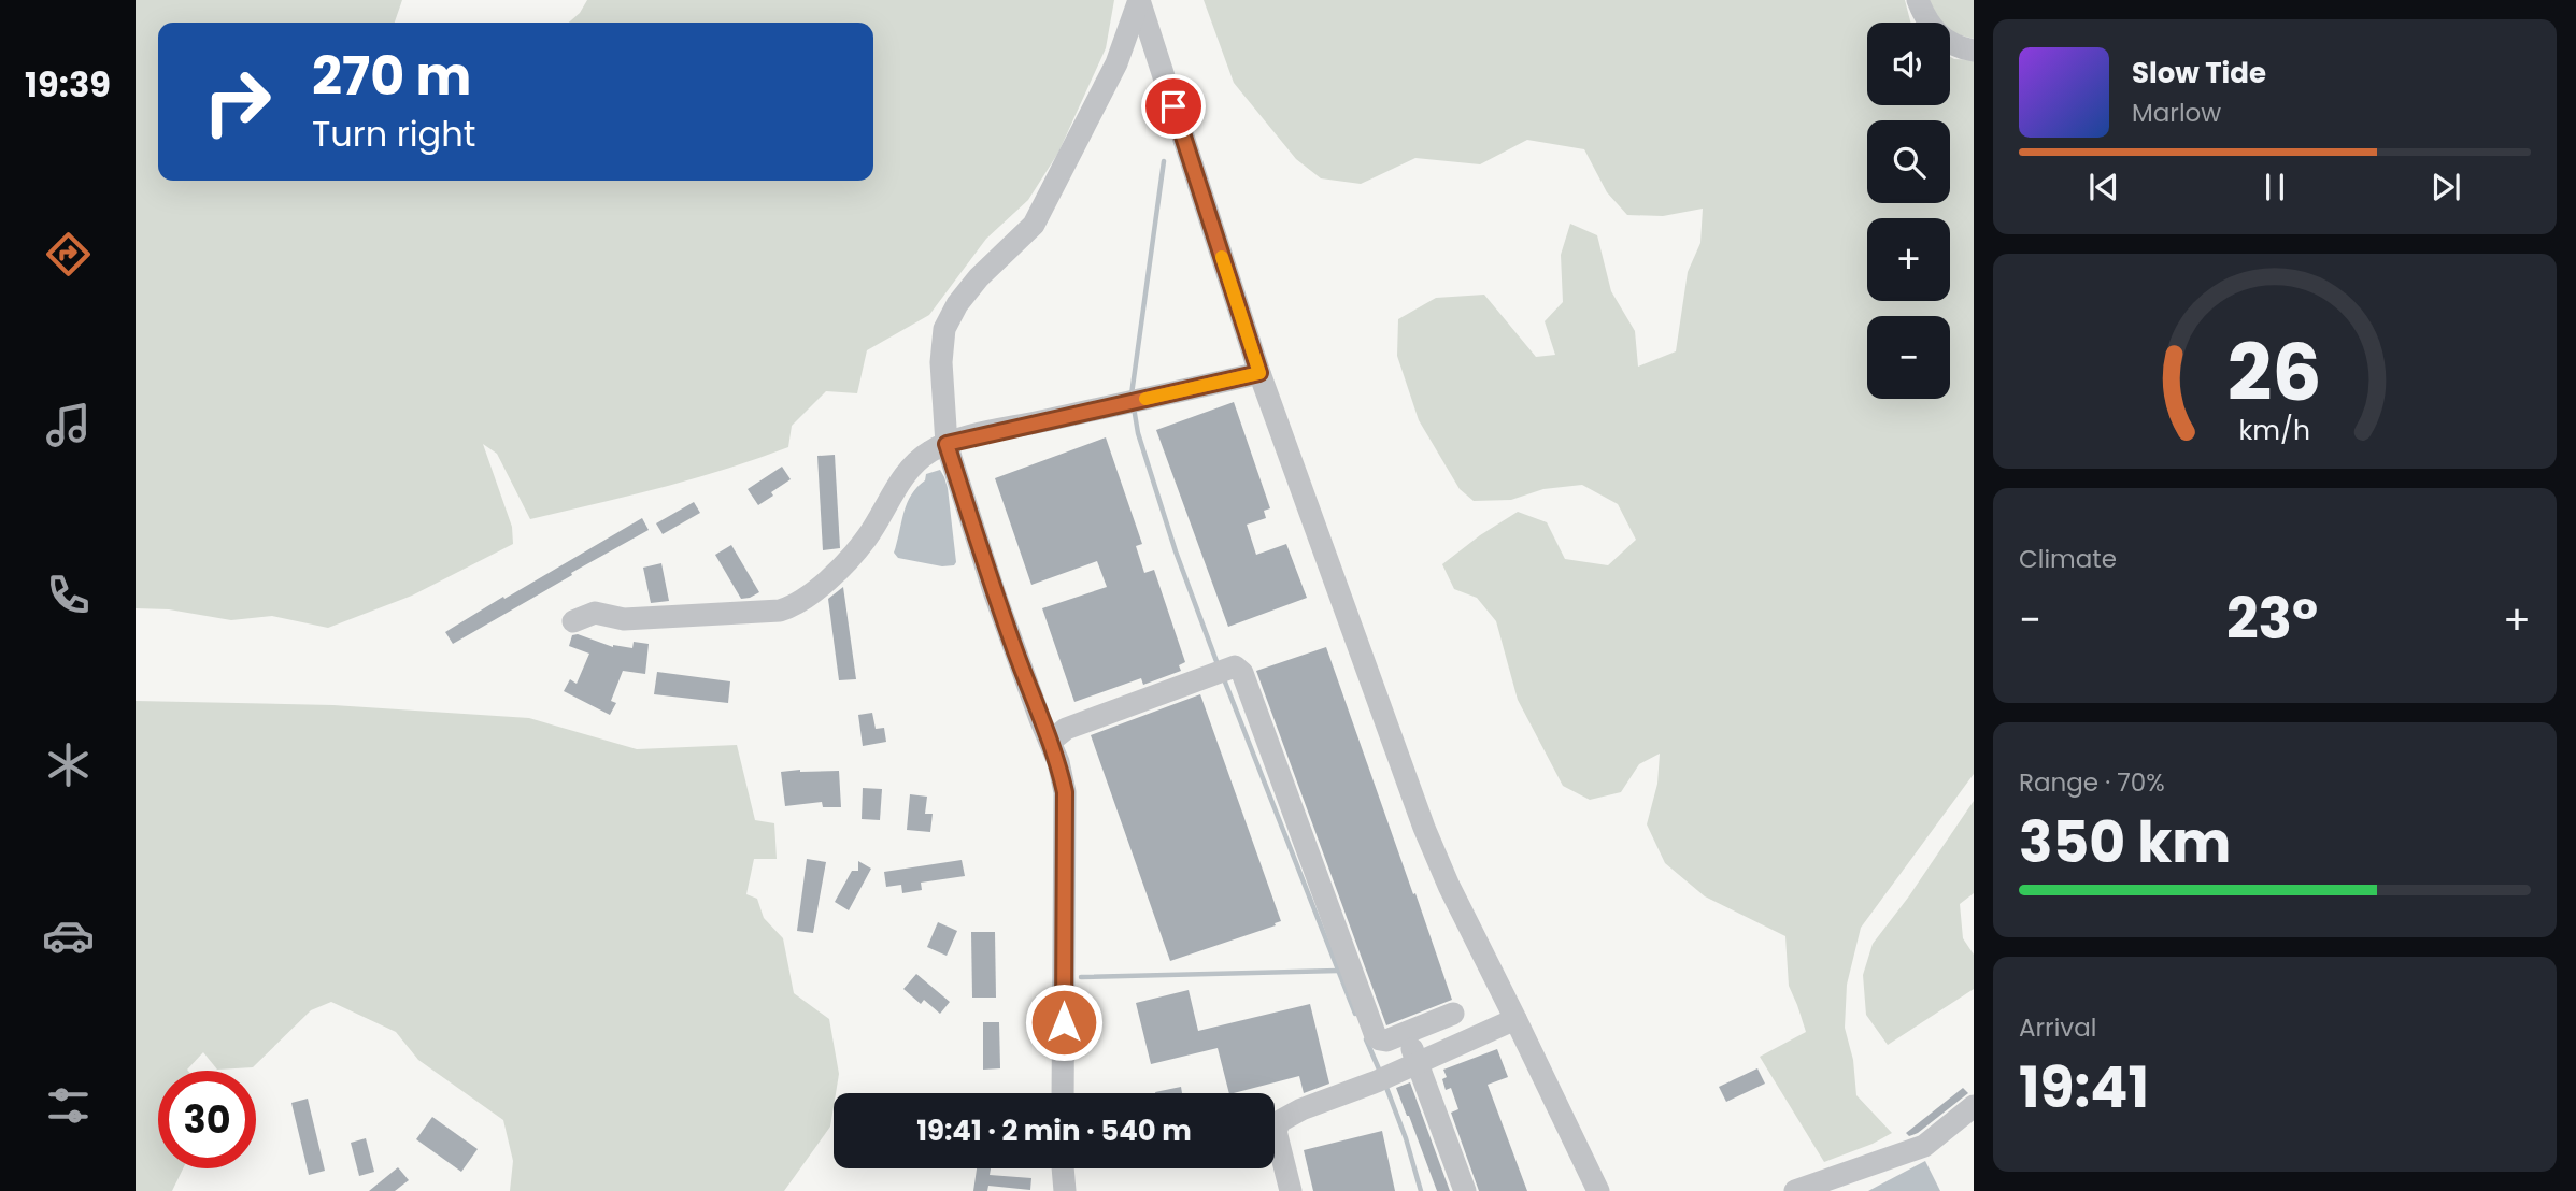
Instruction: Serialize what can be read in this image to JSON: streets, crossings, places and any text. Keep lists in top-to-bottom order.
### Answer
{
  "page": {
    "tabs": "19:39",
    "map_buttons": ["+", "−"],
    "turn": ["270 m", "Turn right"],
    "song": ["Slow Tide", "Marlow"],
    "tile": [
      "Climate",
      ["Range · 70%", "350 km"],
      ["Arrival", "19:41"]
    ],
    "heat": ["−", "23°", "+"],
    "limit": "30",
    "trip": "19:41 · 2 min · 540 m",
    "gauge": ["26", "km/h"]
  }
}
